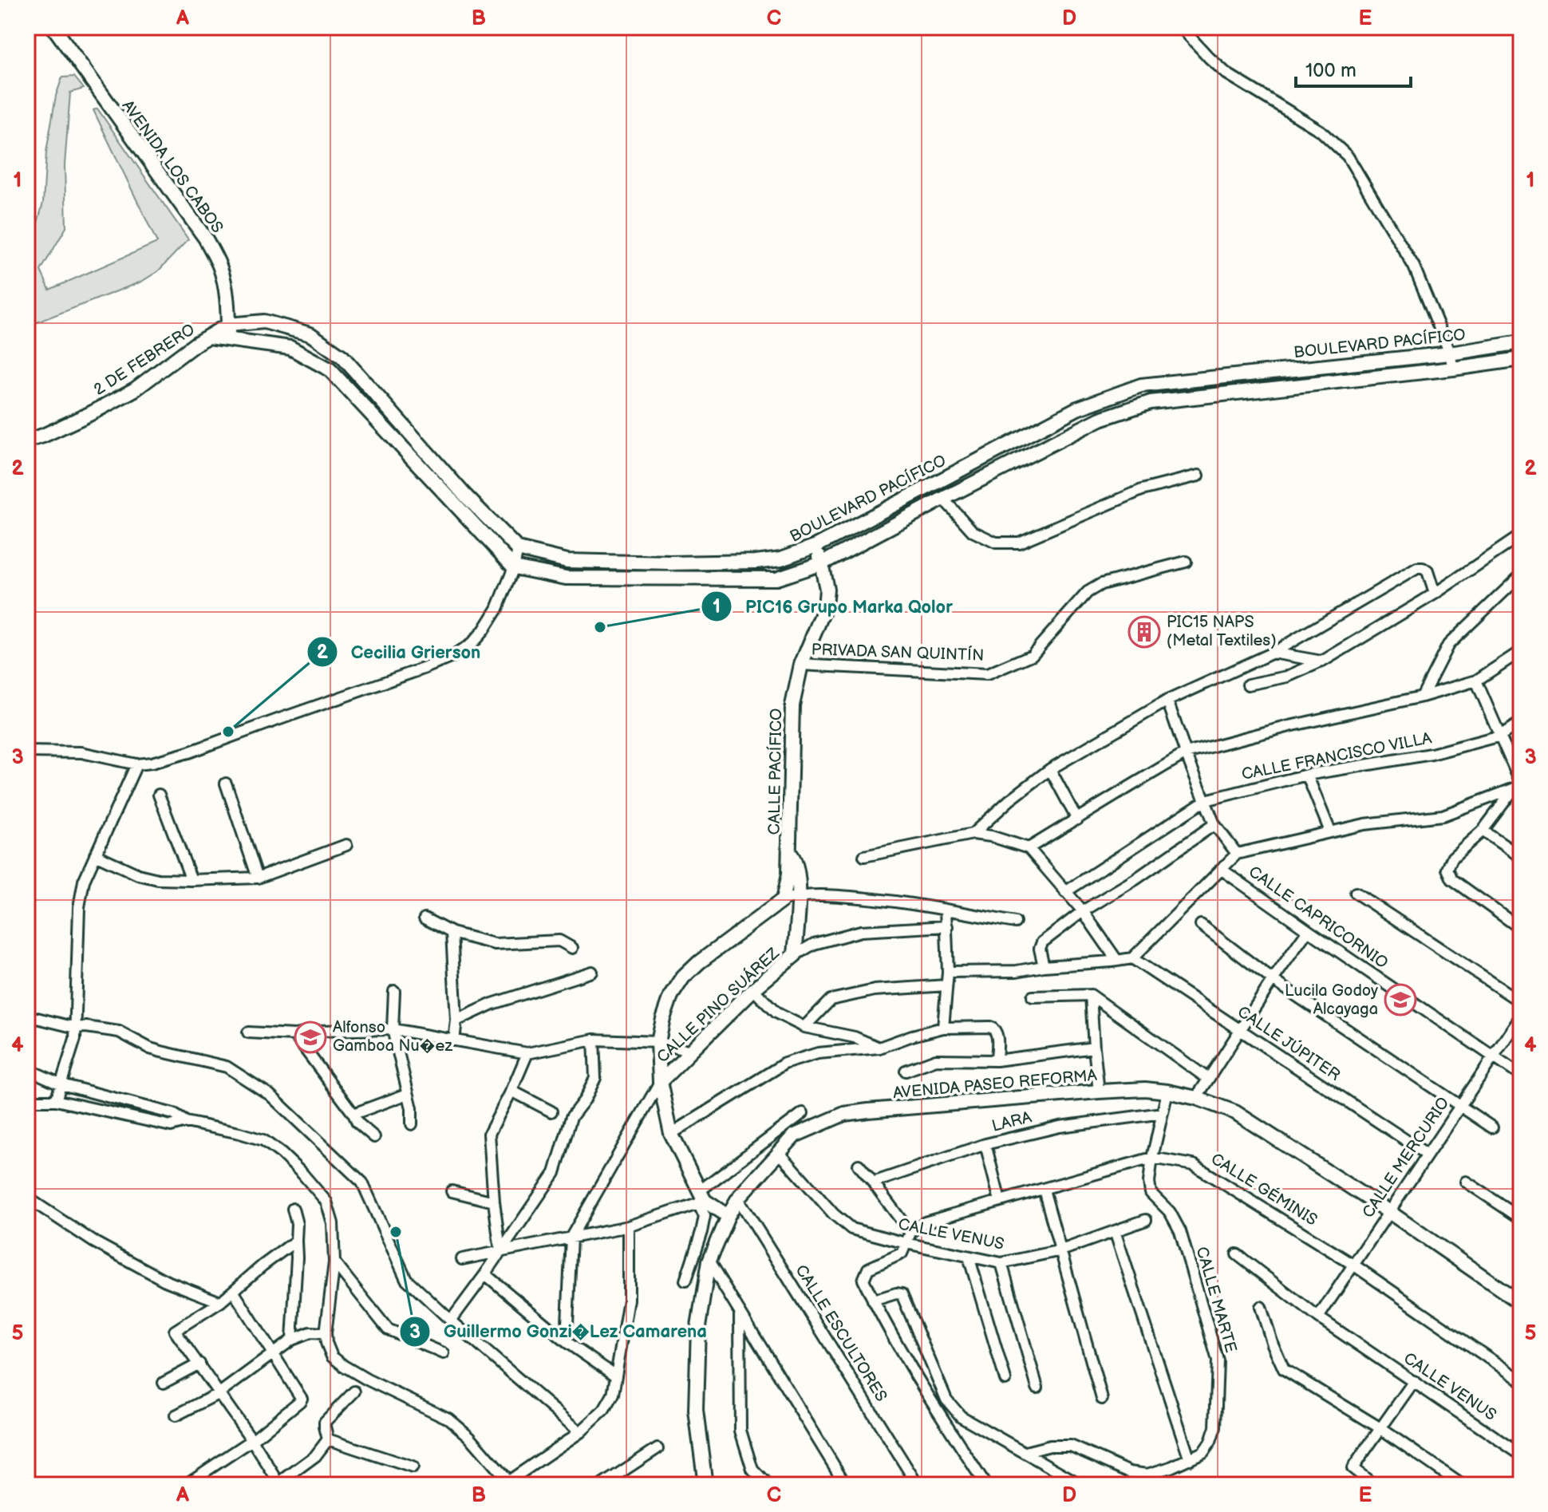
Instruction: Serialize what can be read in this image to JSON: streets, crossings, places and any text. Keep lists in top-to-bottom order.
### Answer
{
  "streets": {
    "main road": [
      "AVENIDA LOS CABOS",
      "BOULEVARD PACÍFICO",
      "2 DE FEBRERO",
      "CALLE PACÍFICO",
      "CALLE PINO SUÁREZ",
      "AVENIDA PASEO REFORMA"
    ],
    "street": [
      "PRIVADA SAN QUINTÍN",
      "CALLE FRANCISCO VILLA",
      "CALLE CAPRICORNIO",
      "CALLE JÚPITER",
      "LARA",
      "CALLE MERCURIO",
      "CALLE GÉMINIS",
      "CALLE VENUS",
      "CALLE MARTE",
      "CALLE ESCULTORES"
    ]
  },
  "crossings": [
    ["AVENIDA LOS CABOS", "2 DE FEBRERO"],
    ["BOULEVARD PACÍFICO", "CALLE PACÍFICO"],
    ["PRIVADA SAN QUINTÍN", "CALLE PACÍFICO"],
    ["CALLE PACÍFICO", "CALLE PINO SUÁREZ"],
    ["CALLE CAPRICORNIO", "CALLE MERCURIO"],
    ["CALLE JÚPITER", "CALLE MERCURIO"],
    ["AVENIDA PASEO REFORMA", "CALLE MERCURIO"],
    ["AVENIDA PASEO REFORMA", "CALLE VENUS"],
    ["AVENIDA PASEO REFORMA", "CALLE MARTE"],
    ["AVENIDA PASEO REFORMA", "CALLE ESCULTORES"],
    ["LARA", "CALLE MARTE"],
    ["CALLE MERCURIO", "CALLE GÉMINIS"],
    ["CALLE MERCURIO", "CALLE VENUS"],
    ["CALLE GÉMINIS", "CALLE MARTE"]
  ],
  "places": {
    "other": ["PIC16 Grupo Marka Qolor", "Cecilia Grierson", "Guillermo Gonzi�Lez Camarena"],
    "building": ["PIC15 NAPS (Metal Textiles)"],
    "school or university": ["Lucila Godoy Alcayaga", "Alfonso Gamboa Nu�ez"]
  },
  "scale_bar": "100 m",
  "grid": {
    "columns": [
      "A",
      "B",
      "C",
      "D",
      "E"
    ],
    "rows": [
      "1",
      "2",
      "3",
      "4",
      "5"
    ]
  }
}
